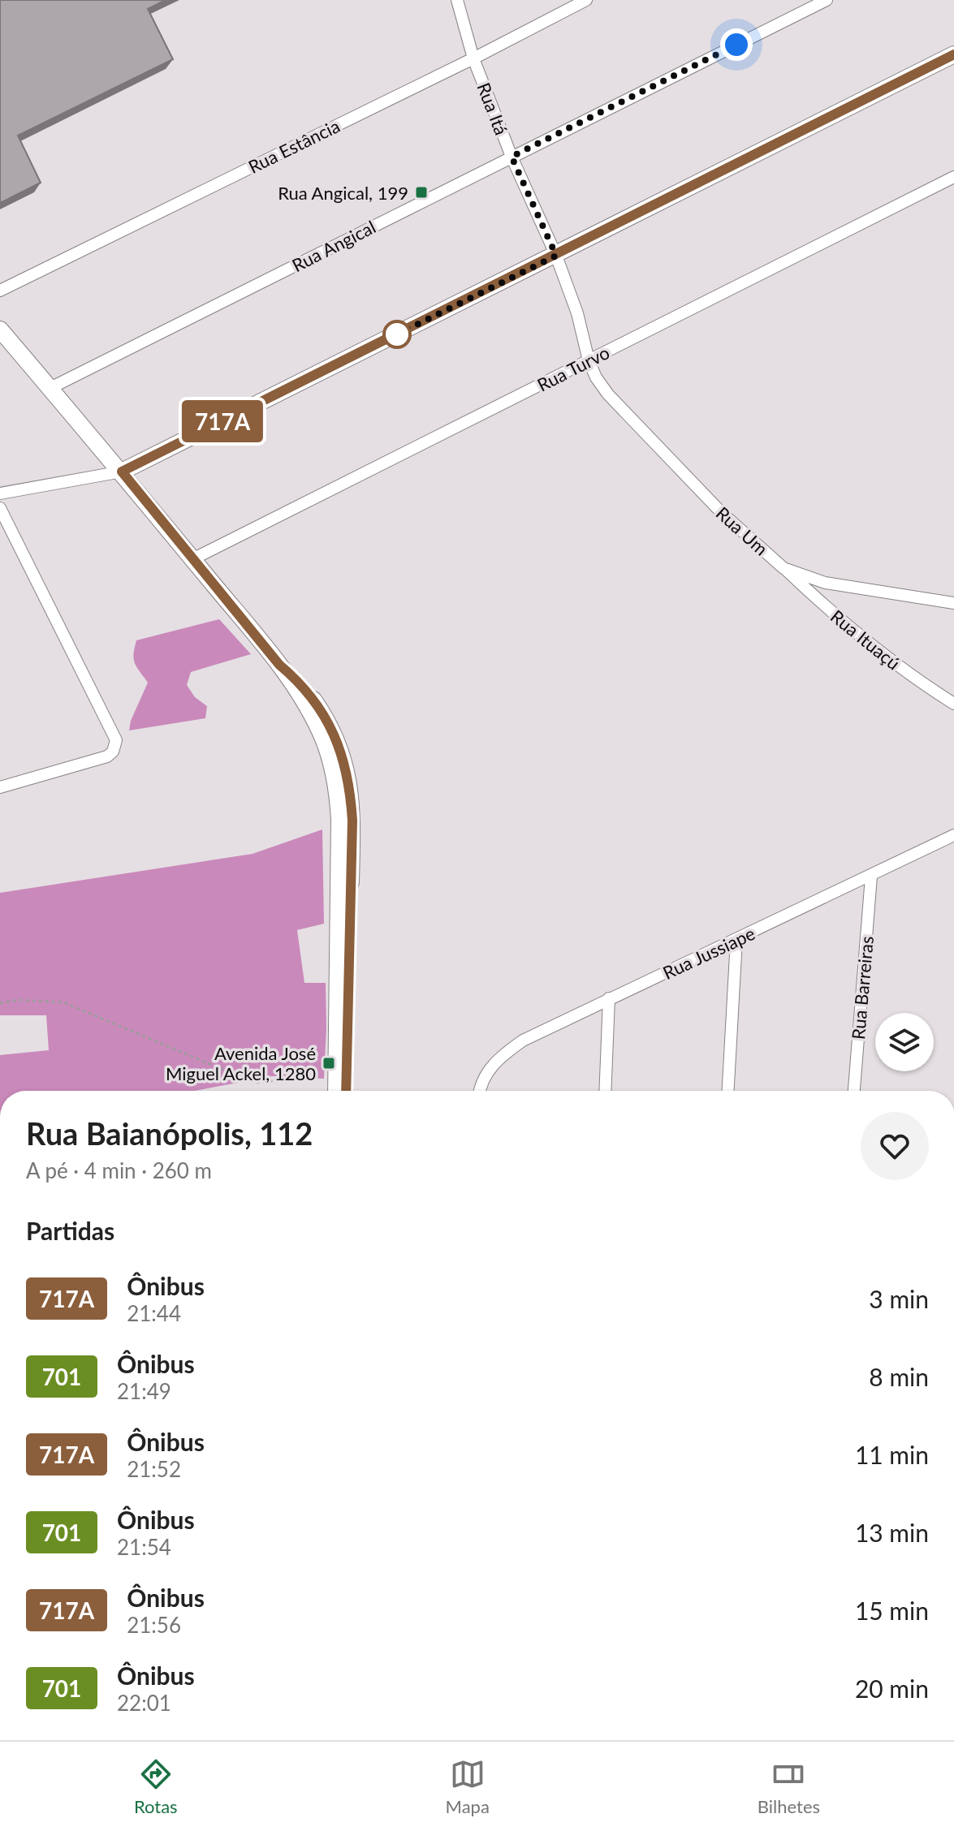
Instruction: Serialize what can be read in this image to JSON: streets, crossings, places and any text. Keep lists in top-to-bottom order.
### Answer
{
  "streets": {
    "street": [
      "Rua Itá",
      "Rua Estância",
      "Rua Angical",
      "Rua Turvo",
      "Rua Um",
      "Rua Ituaçú",
      "Rua Jussiape",
      "Rua Barreiras"
    ]
  },
  "crossings": [
    ["Rua Itá", "Rua Estância"],
    ["Rua Itá", "Rua Angical"],
    ["Rua Itá", "Rua Turvo"],
    ["Rua Itá", "Rua Um"],
    ["Rua Turvo", "Rua Um"],
    ["Rua Um", "Rua Ituaçú"],
    ["Rua Jussiape", "Rua Barreiras"]
  ],
  "places": {
    "transit": ["Rua Angical, 199", "Avenida José Miguel Ackel, 1280"]
  },
  "lines": ["bus line 717A"],
  "page": {
    "on_map": "717A",
    "heading": [
      ["Rua Baianópolis, 112", "A pé · 4 min · 260 m"],
      "Partidas"
    ],
    "list": [
      {
        "mark": "717A",
        "name": "Ônibus",
        "note": "21:44",
        "value": "3 min"
      },
      {
        "mark": "701",
        "name": "Ônibus",
        "note": "21:49",
        "value": "8 min"
      },
      {
        "mark": "717A",
        "name": "Ônibus",
        "note": "21:52",
        "value": "11 min"
      },
      {
        "mark": "701",
        "name": "Ônibus",
        "note": "21:54",
        "value": "13 min"
      },
      {
        "mark": "717A",
        "name": "Ônibus",
        "note": "21:56",
        "value": "15 min"
      },
      {
        "mark": "701",
        "name": "Ônibus",
        "note": "22:01",
        "value": "20 min"
      }
    ],
    "tabs": ["Rotas", "Mapa", "Bilhetes"]
  }
}
